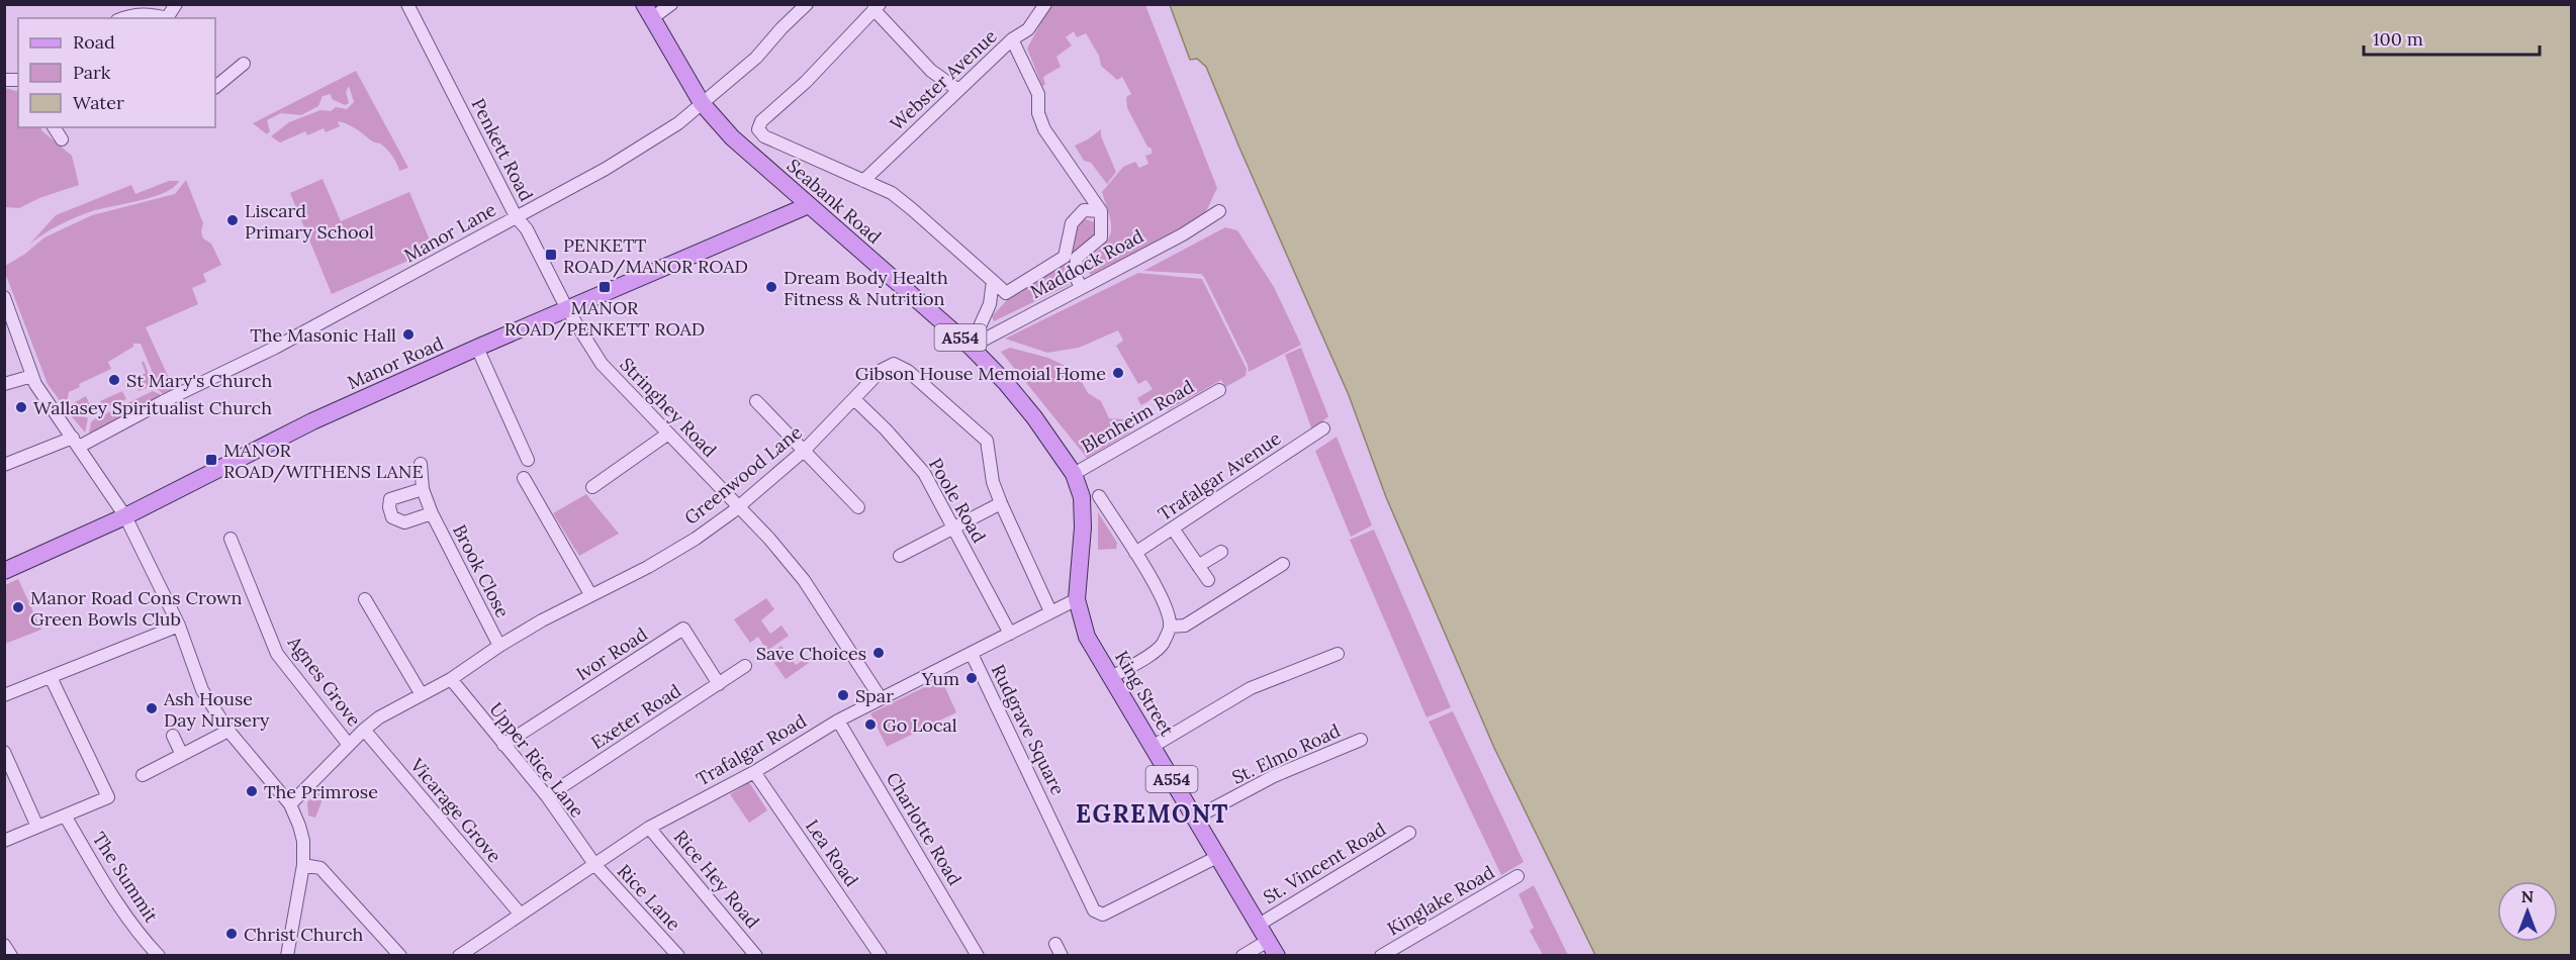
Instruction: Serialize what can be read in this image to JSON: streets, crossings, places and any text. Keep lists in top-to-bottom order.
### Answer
{
  "streets": {
    "main road": [
      "Seabank Road",
      "A554",
      "Manor Road",
      "King Street"
    ],
    "street": [
      "Webster Avenue",
      "Penkett Road",
      "Manor Lane",
      "Maddock Road",
      "Stringhey Road",
      "Blenheim Road",
      "Greenwood Lane",
      "Trafalgar Avenue",
      "Poole Road",
      "Brook Close",
      "Ivor Road",
      "Agnes Grove",
      "Exeter Road",
      "Rudgrave Square",
      "Trafalgar Road",
      "St. Elmo Road",
      "Upper Rice Lane",
      "Vicarage Grove",
      "Charlotte Road",
      "Lea Road",
      "St. Vincent Road",
      "The Summit",
      "Rice Hey Road",
      "Rice Lane",
      "Kinglake Road"
    ]
  },
  "crossings": [
    ["Penkett Road", "Manor Lane"],
    ["Penkett Road", "Manor Road"],
    ["Penkett Road", "Stringhey Road"],
    ["Seabank Road", "Manor Lane"],
    ["Seabank Road", "Maddock Road"],
    ["Seabank Road", "Manor Road"],
    ["Seabank Road", "Blenheim Road"],
    ["Seabank Road", "King Street"],
    ["Manor Road", "Stringhey Road"],
    ["Stringhey Road", "Greenwood Lane"],
    ["Stringhey Road", "Trafalgar Road"],
    ["Greenwood Lane", "Poole Road"],
    ["Greenwood Lane", "Brook Close"],
    ["Greenwood Lane", "Agnes Grove"],
    ["Greenwood Lane", "Trafalgar Road"],
    ["Greenwood Lane", "Upper Rice Lane"],
    ["Greenwood Lane", "Vicarage Grove"],
    ["Poole Road", "Trafalgar Road"],
    ["Ivor Road", "Exeter Road"],
    ["Ivor Road", "Upper Rice Lane"],
    ["King Street", "Rudgrave Square"],
    ["King Street", "Trafalgar Road"],
    ["King Street", "St. Elmo Road"],
    ["King Street", "St. Vincent Road"],
    ["Exeter Road", "Upper Rice Lane"],
    ["Rudgrave Square", "Trafalgar Road"],
    ["Trafalgar Road", "Upper Rice Lane"],
    ["Trafalgar Road", "Vicarage Grove"],
    ["Trafalgar Road", "Charlotte Road"],
    ["Trafalgar Road", "Lea Road"],
    ["Trafalgar Road", "Rice Hey Road"],
    ["Trafalgar Road", "Rice Lane"],
    ["Upper Rice Lane", "Rice Lane"]
  ],
  "districts": ["EGREMONT"],
  "places": {
    "other": [
      "Liscard Primary School",
      "Dream Body Health Fitness & Nutrition",
      "The Masonic Hall",
      "Gibson House Memoial Home",
      "St Mary's Church",
      "Wallasey Spiritualist Church",
      "Manor Road Cons Crown Green Bowls Club",
      "Save Choices",
      "Yum",
      "Spar",
      "Ash House Day Nursery",
      "Go Local",
      "The Primrose",
      "Christ Church"
    ],
    "transit": ["PENKETT ROAD/MANOR ROAD", "MANOR ROAD/PENKETT ROAD", "MANOR ROAD/WITHENS LANE"]
  },
  "legend": ["Road", "Park", "Water"],
  "scale_bar": "100 m",
  "north": "top"
}
